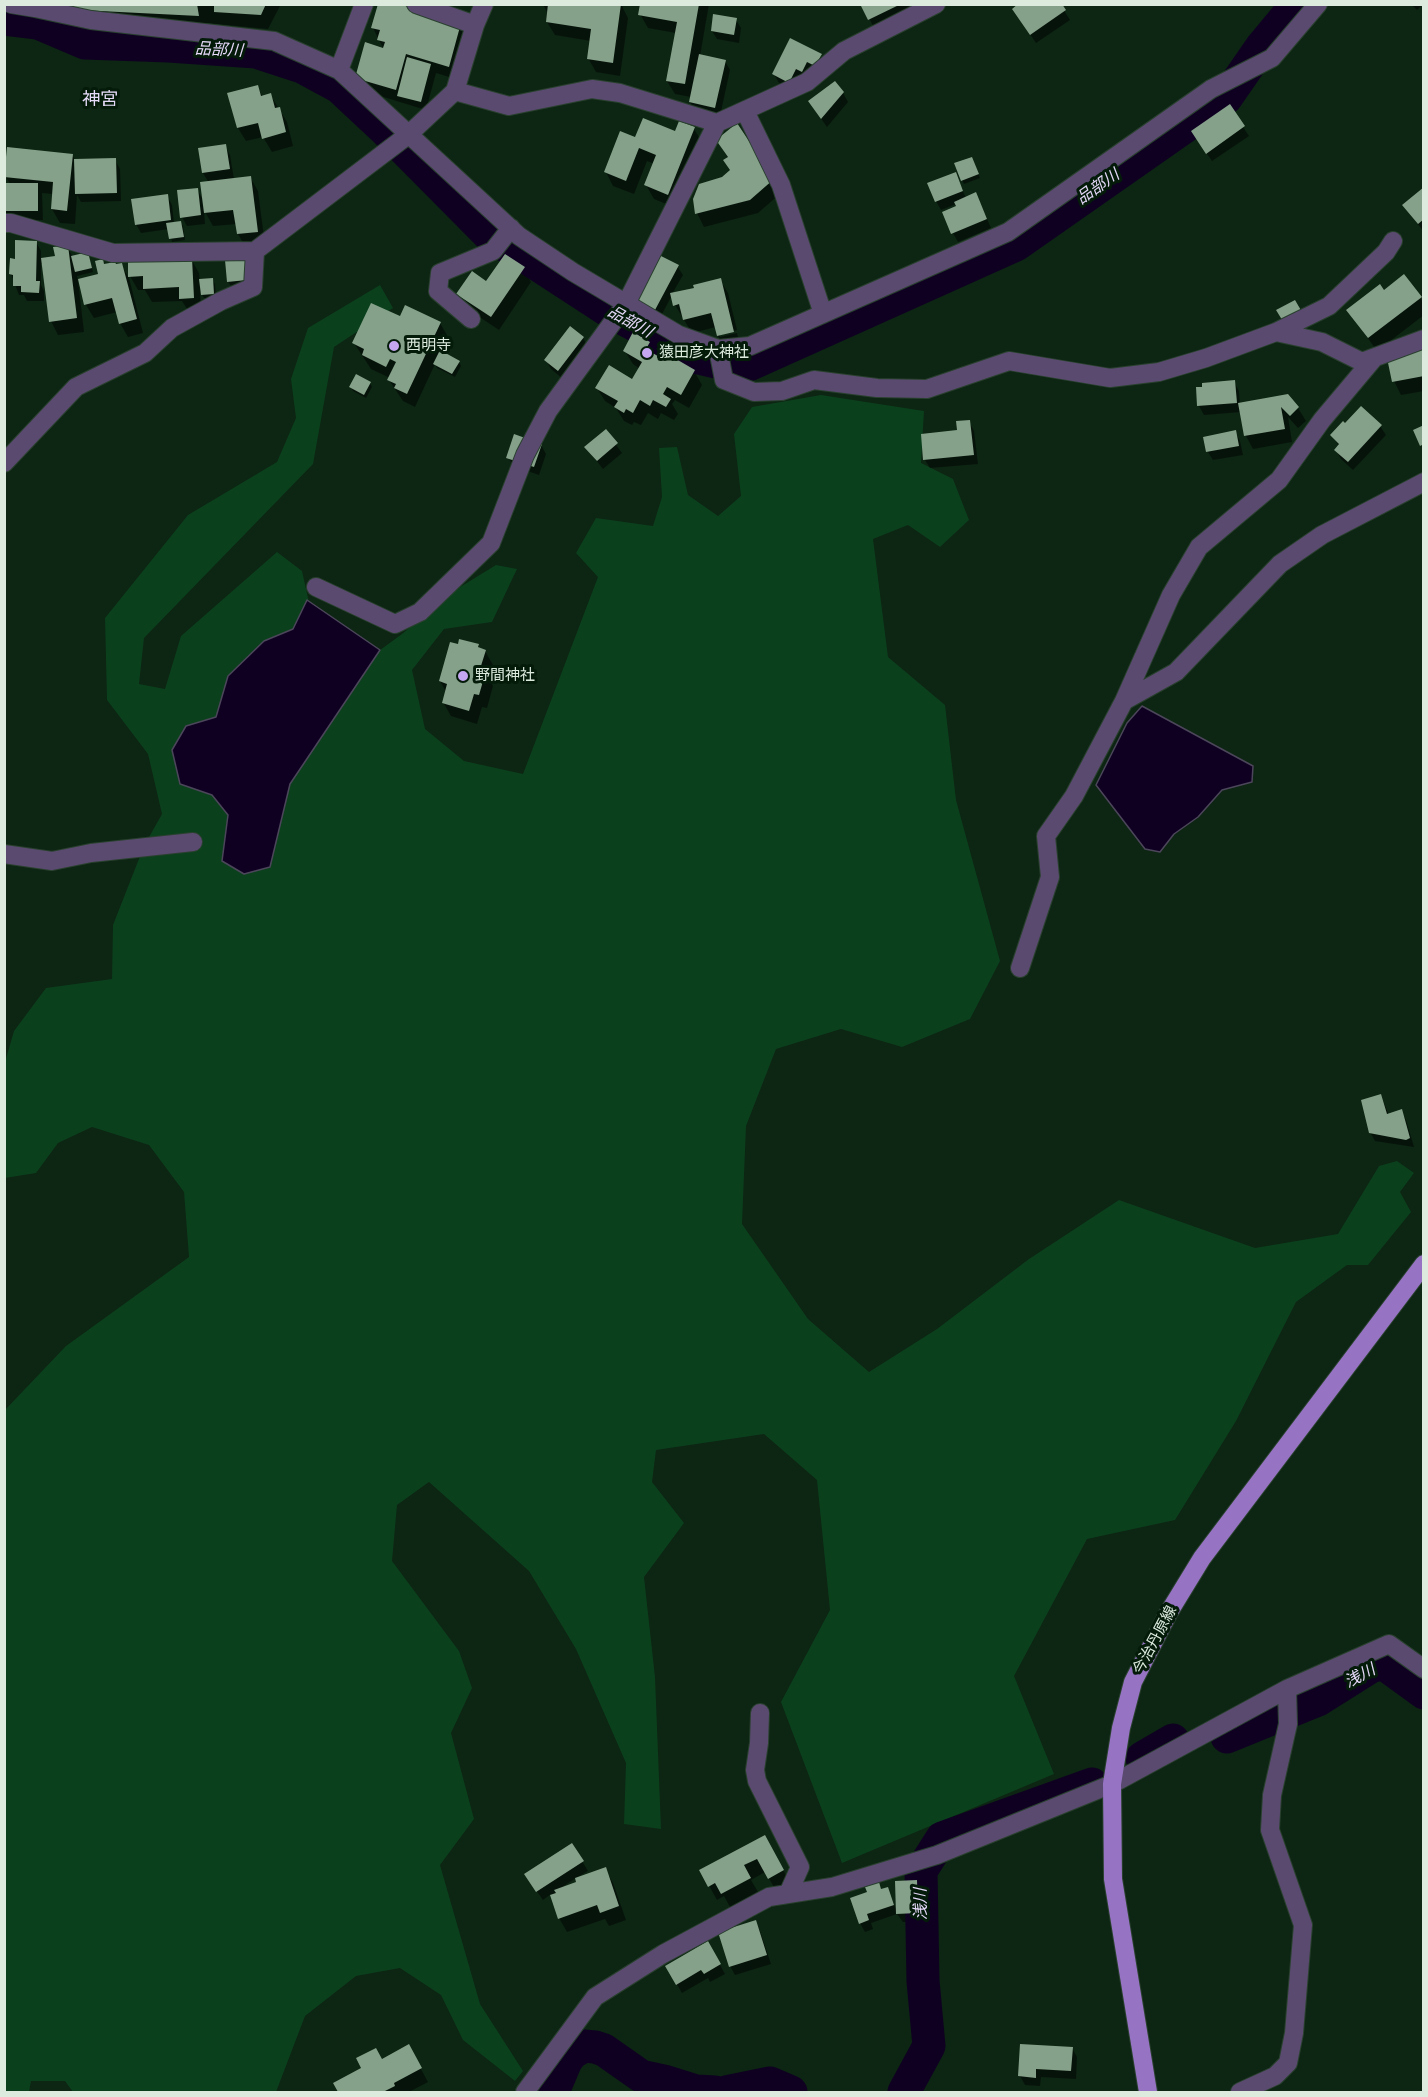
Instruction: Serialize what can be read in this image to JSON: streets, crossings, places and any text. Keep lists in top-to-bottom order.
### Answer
{
  "streets": {
    "main road": ["今治丹原線"]
  },
  "districts": ["神宮"],
  "water": ["品部川", "浅川"],
  "places": ["西明寺", "猿田彦大神社", "野間神社"]
}
